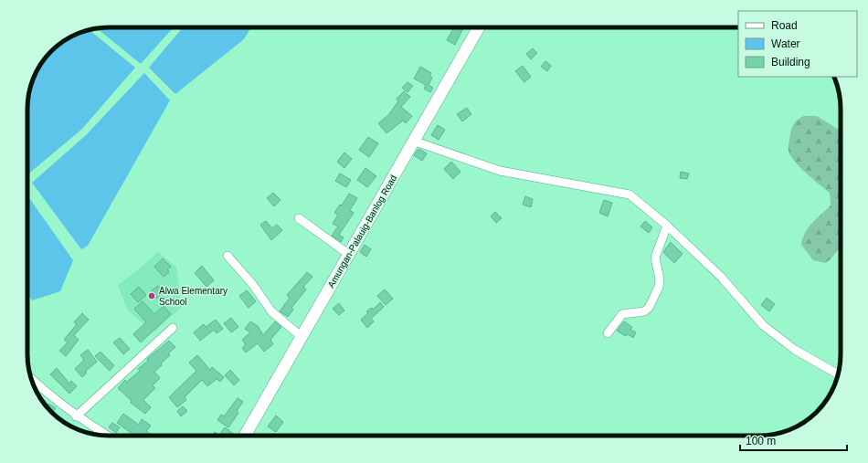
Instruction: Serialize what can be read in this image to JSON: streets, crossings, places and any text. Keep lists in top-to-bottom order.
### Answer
{
  "streets": {
    "main road": ["Amungan-Palauig-Banlog Road"]
  },
  "places": ["Alwa Elementary School"],
  "legend": ["Road", "Water", "Building"],
  "scale_bar": "100 m"
}
